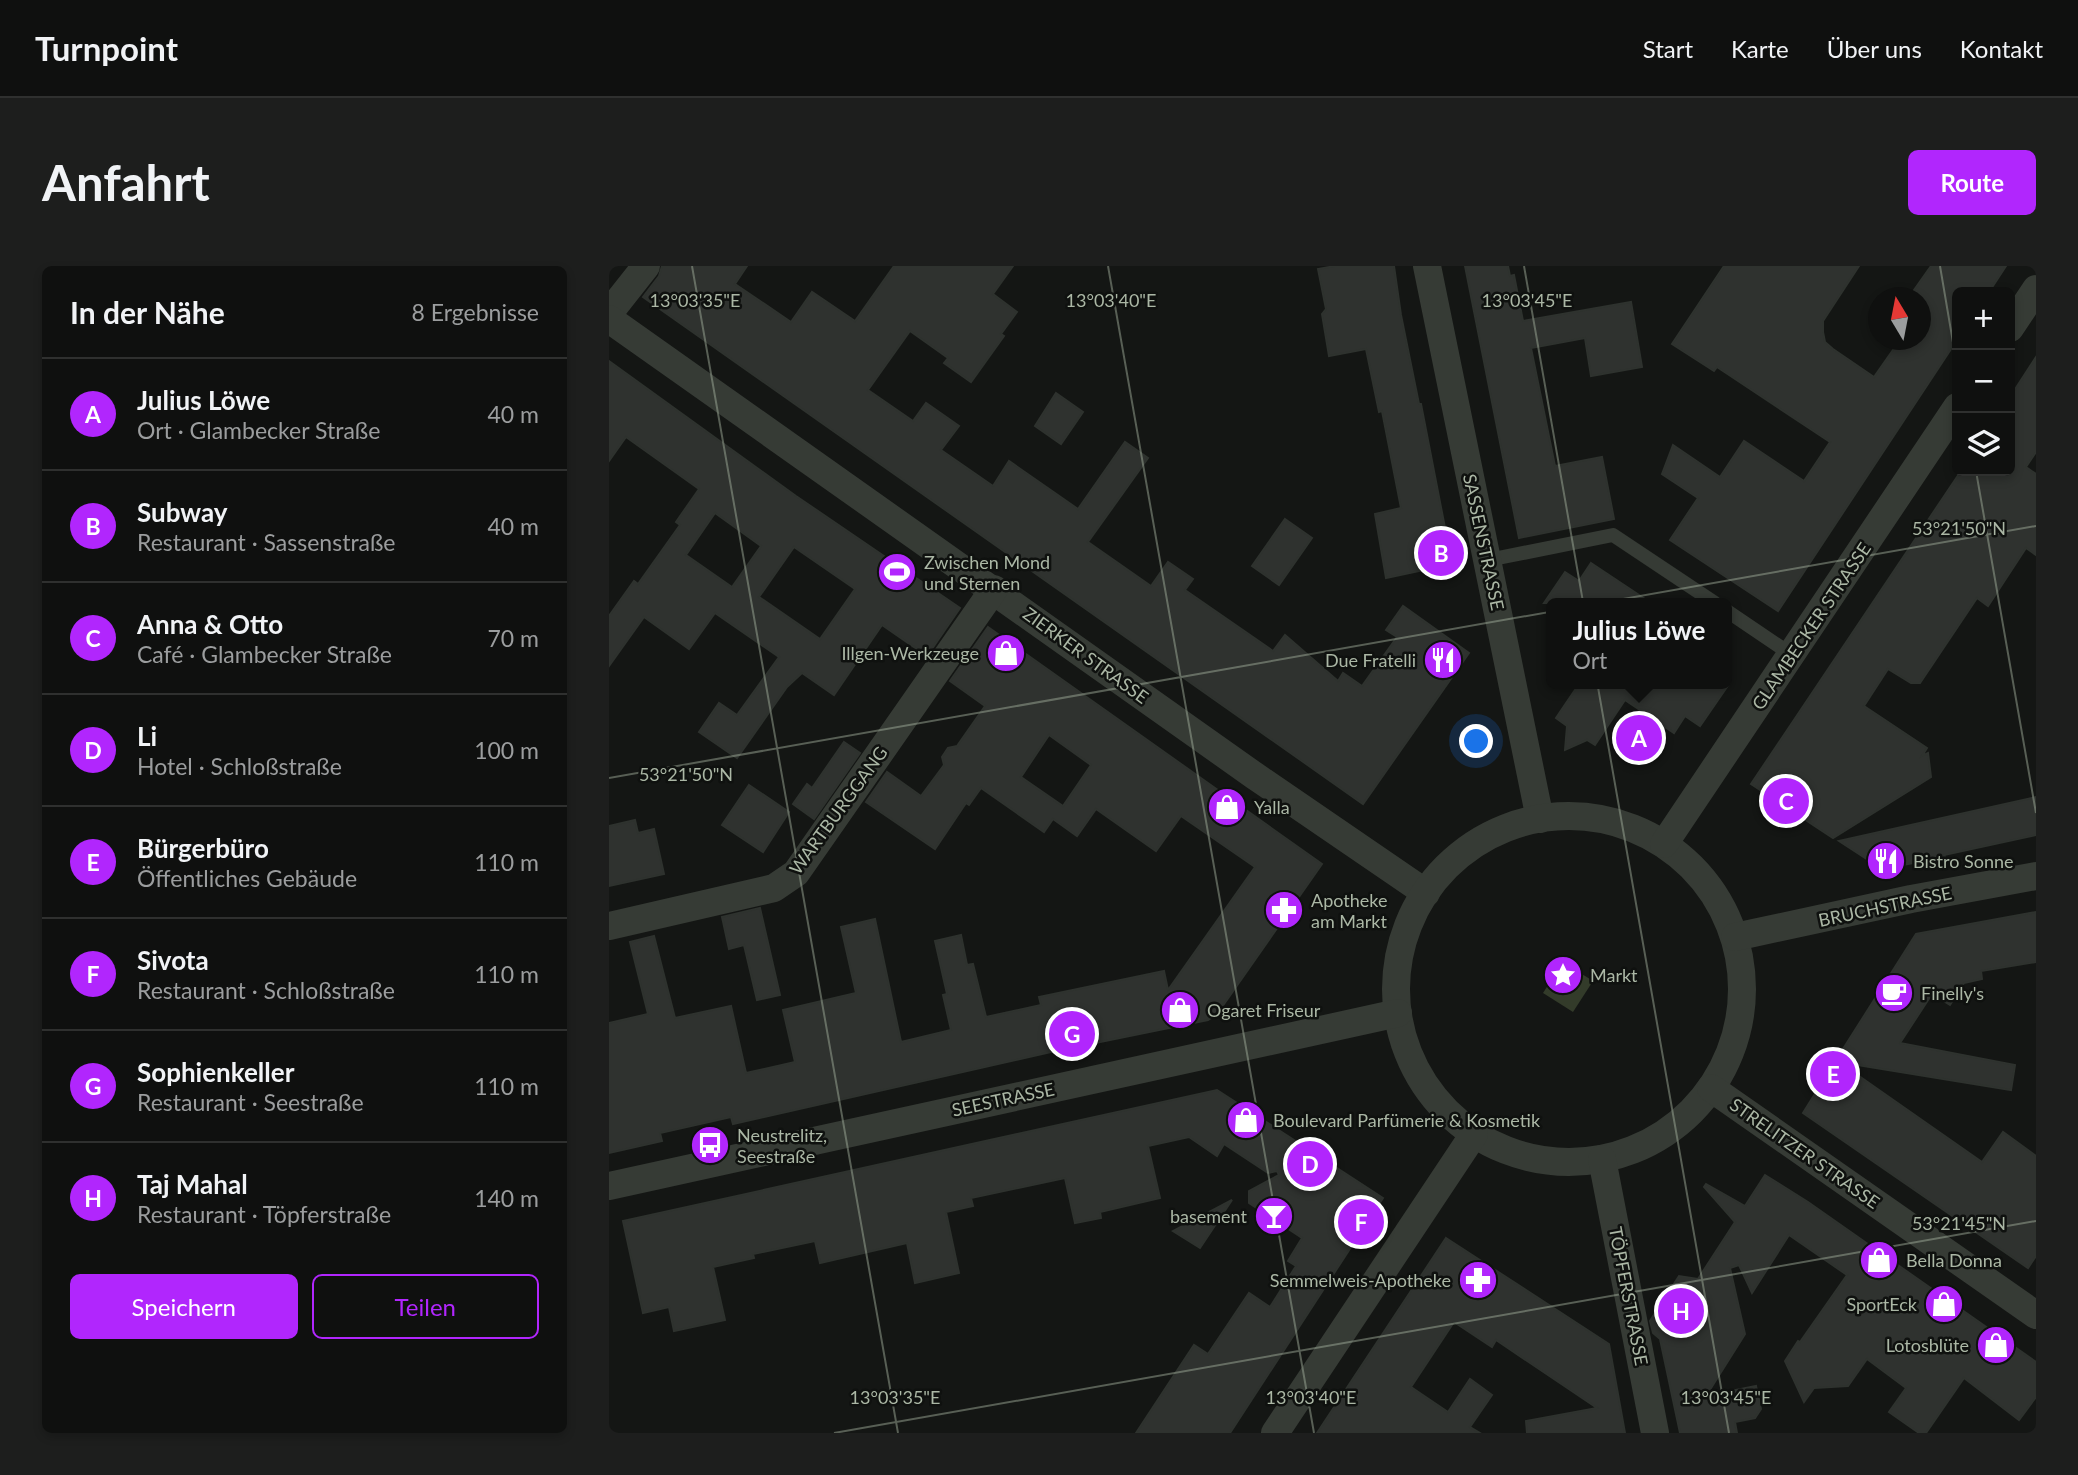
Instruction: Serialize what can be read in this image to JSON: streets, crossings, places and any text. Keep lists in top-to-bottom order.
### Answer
{
  "streets": {
    "street": [
      "SASSENSTRASSE",
      "GLAMBECKER STRASSE",
      "ZIERKER STRASSE",
      "WARTBURGGANG",
      "BRUCHSTRASSE",
      "SEESTRASSE",
      "STRELITZER STRASSE",
      "TÖPFERSTRASSE"
    ]
  },
  "crossings": [
    ["ZIERKER STRASSE", "WARTBURGGANG"]
  ],
  "places": {
    "sports": ["Zwischen Mond und Sternen"],
    "shop": [
      "Illgen-Werkzeuge",
      "Yalla",
      "Ogaret Friseur",
      "Boulevard Parfümerie & Kosmetik",
      "Bella Donna",
      "SportEck",
      "Lotosblüte"
    ],
    "restaurant": ["Due Fratelli", "Bistro Sonne"],
    "pharmacy": ["Apotheke am Markt", "Semmelweis-Apotheke"],
    "place": ["Markt"],
    "cafe": ["Finelly's"],
    "bus stop": ["Neustrelitz, Seestraße"],
    "bar": ["basement"]
  },
  "north": "top",
  "page": {
    "header": "Turnpoint",
    "nav": [
      "Start",
      "Karte",
      "Über uns",
      "Kontakt"
    ],
    "buttons": [
      "Route",
      ["Speichern", "Teilen"]
    ],
    "title": "Anfahrt",
    "heading": ["In der Nähe", "8 Ergebnisse"],
    "map_buttons": ["+", "−"],
    "list": [
      {
        "mark": "A",
        "name": "Julius Löwe",
        "note": "Ort · Glambecker Straße",
        "value": "40 m"
      },
      {
        "mark": "B",
        "name": "Subway",
        "note": "Restaurant · Sassenstraße",
        "value": "40 m"
      },
      {
        "mark": "C",
        "name": "Anna & Otto",
        "note": "Café · Glambecker Straße",
        "value": "70 m"
      },
      {
        "mark": "D",
        "name": "Li",
        "note": "Hotel · Schloßstraße",
        "value": "100 m"
      },
      {
        "mark": "E",
        "name": "Bürgerbüro",
        "note": "Öffentliches Gebäude",
        "value": "110 m"
      },
      {
        "mark": "F",
        "name": "Sivota",
        "note": "Restaurant · Schloßstraße",
        "value": "110 m"
      },
      {
        "mark": "G",
        "name": "Sophienkeller",
        "note": "Restaurant · Seestraße",
        "value": "110 m"
      },
      {
        "mark": "H",
        "name": "Taj Mahal",
        "note": "Restaurant · Töpferstraße",
        "value": "140 m"
      }
    ],
    "pins": [
      "B",
      "A",
      "C",
      "G",
      "E",
      "D",
      "F",
      "H"
    ],
    "popup": ["Julius Löwe", "Ort"]
  },
  "coordinates": [
    "13°03'35\"E",
    "13°03'40\"E",
    "13°03'45\"E",
    "53°21'50\"N",
    "53°21'45\"N"
  ]
}
